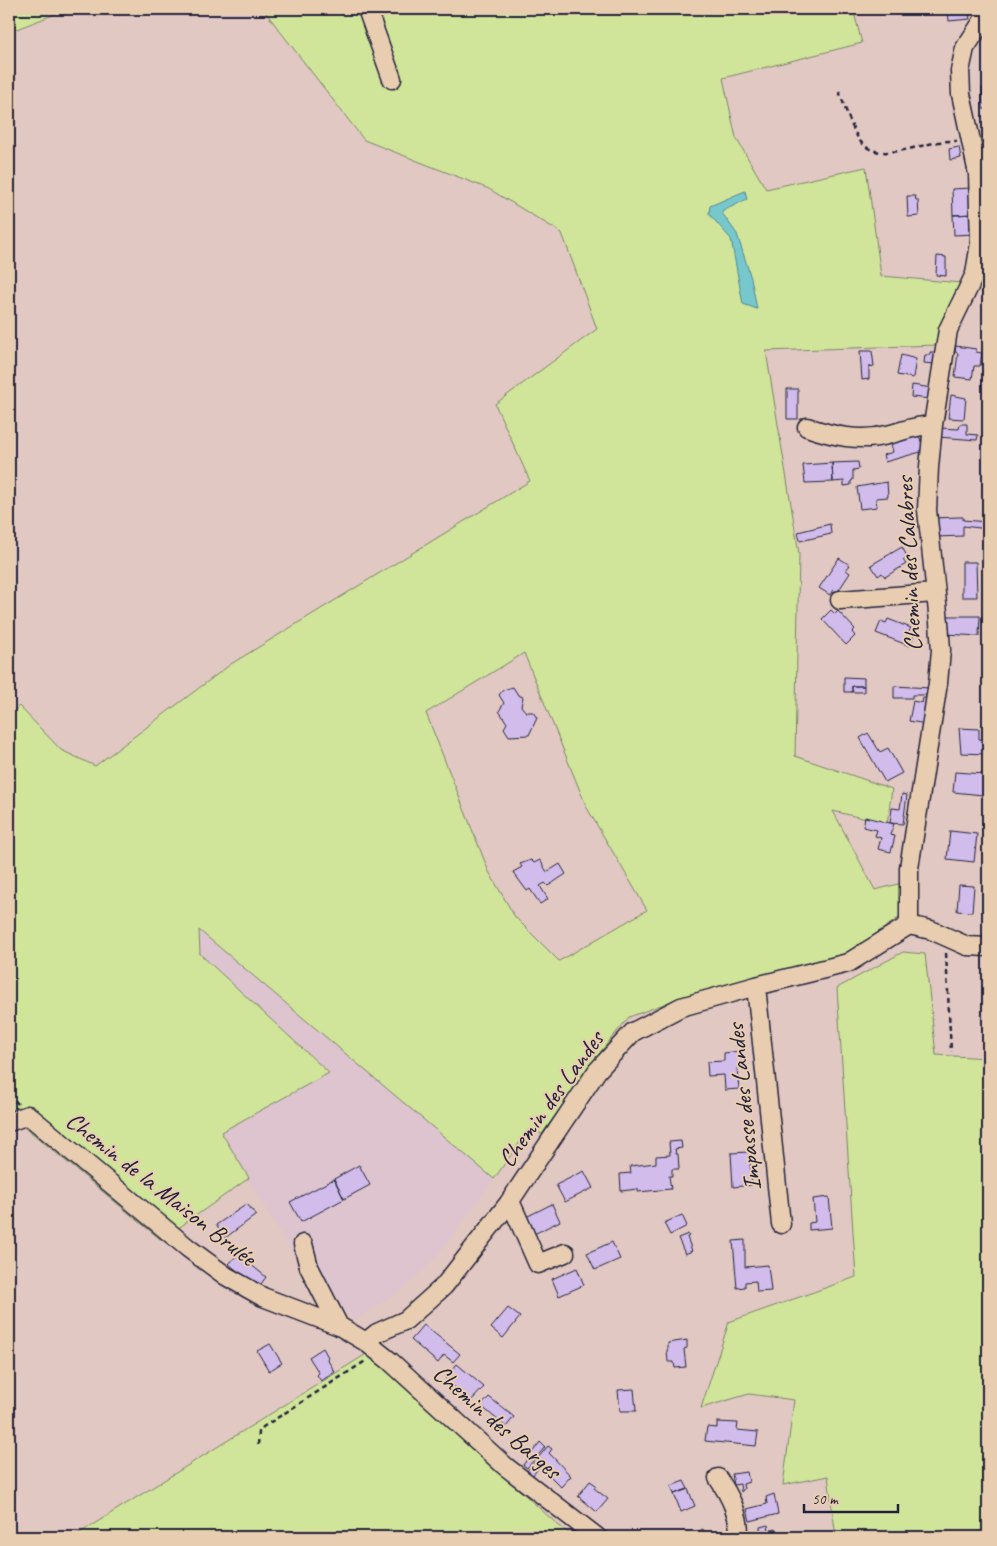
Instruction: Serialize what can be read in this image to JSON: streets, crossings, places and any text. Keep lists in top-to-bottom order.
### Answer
{
  "streets": {
    "street": [
      "Chemin des Calabres",
      "Chemin des Landes",
      "Impasse des Landes",
      "Chemin de la Maison Brulée",
      "Chemin des Barges"
    ]
  },
  "crossings": [
    ["Chemin des Calabres", "Chemin des Landes"],
    ["Chemin des Landes", "Impasse des Landes"],
    ["Chemin des Landes", "Chemin de la Maison Brulée"],
    ["Chemin des Landes", "Chemin des Barges"],
    ["Chemin de la Maison Brulée", "Chemin des Barges"]
  ],
  "scale_bar": "50 m"
}
